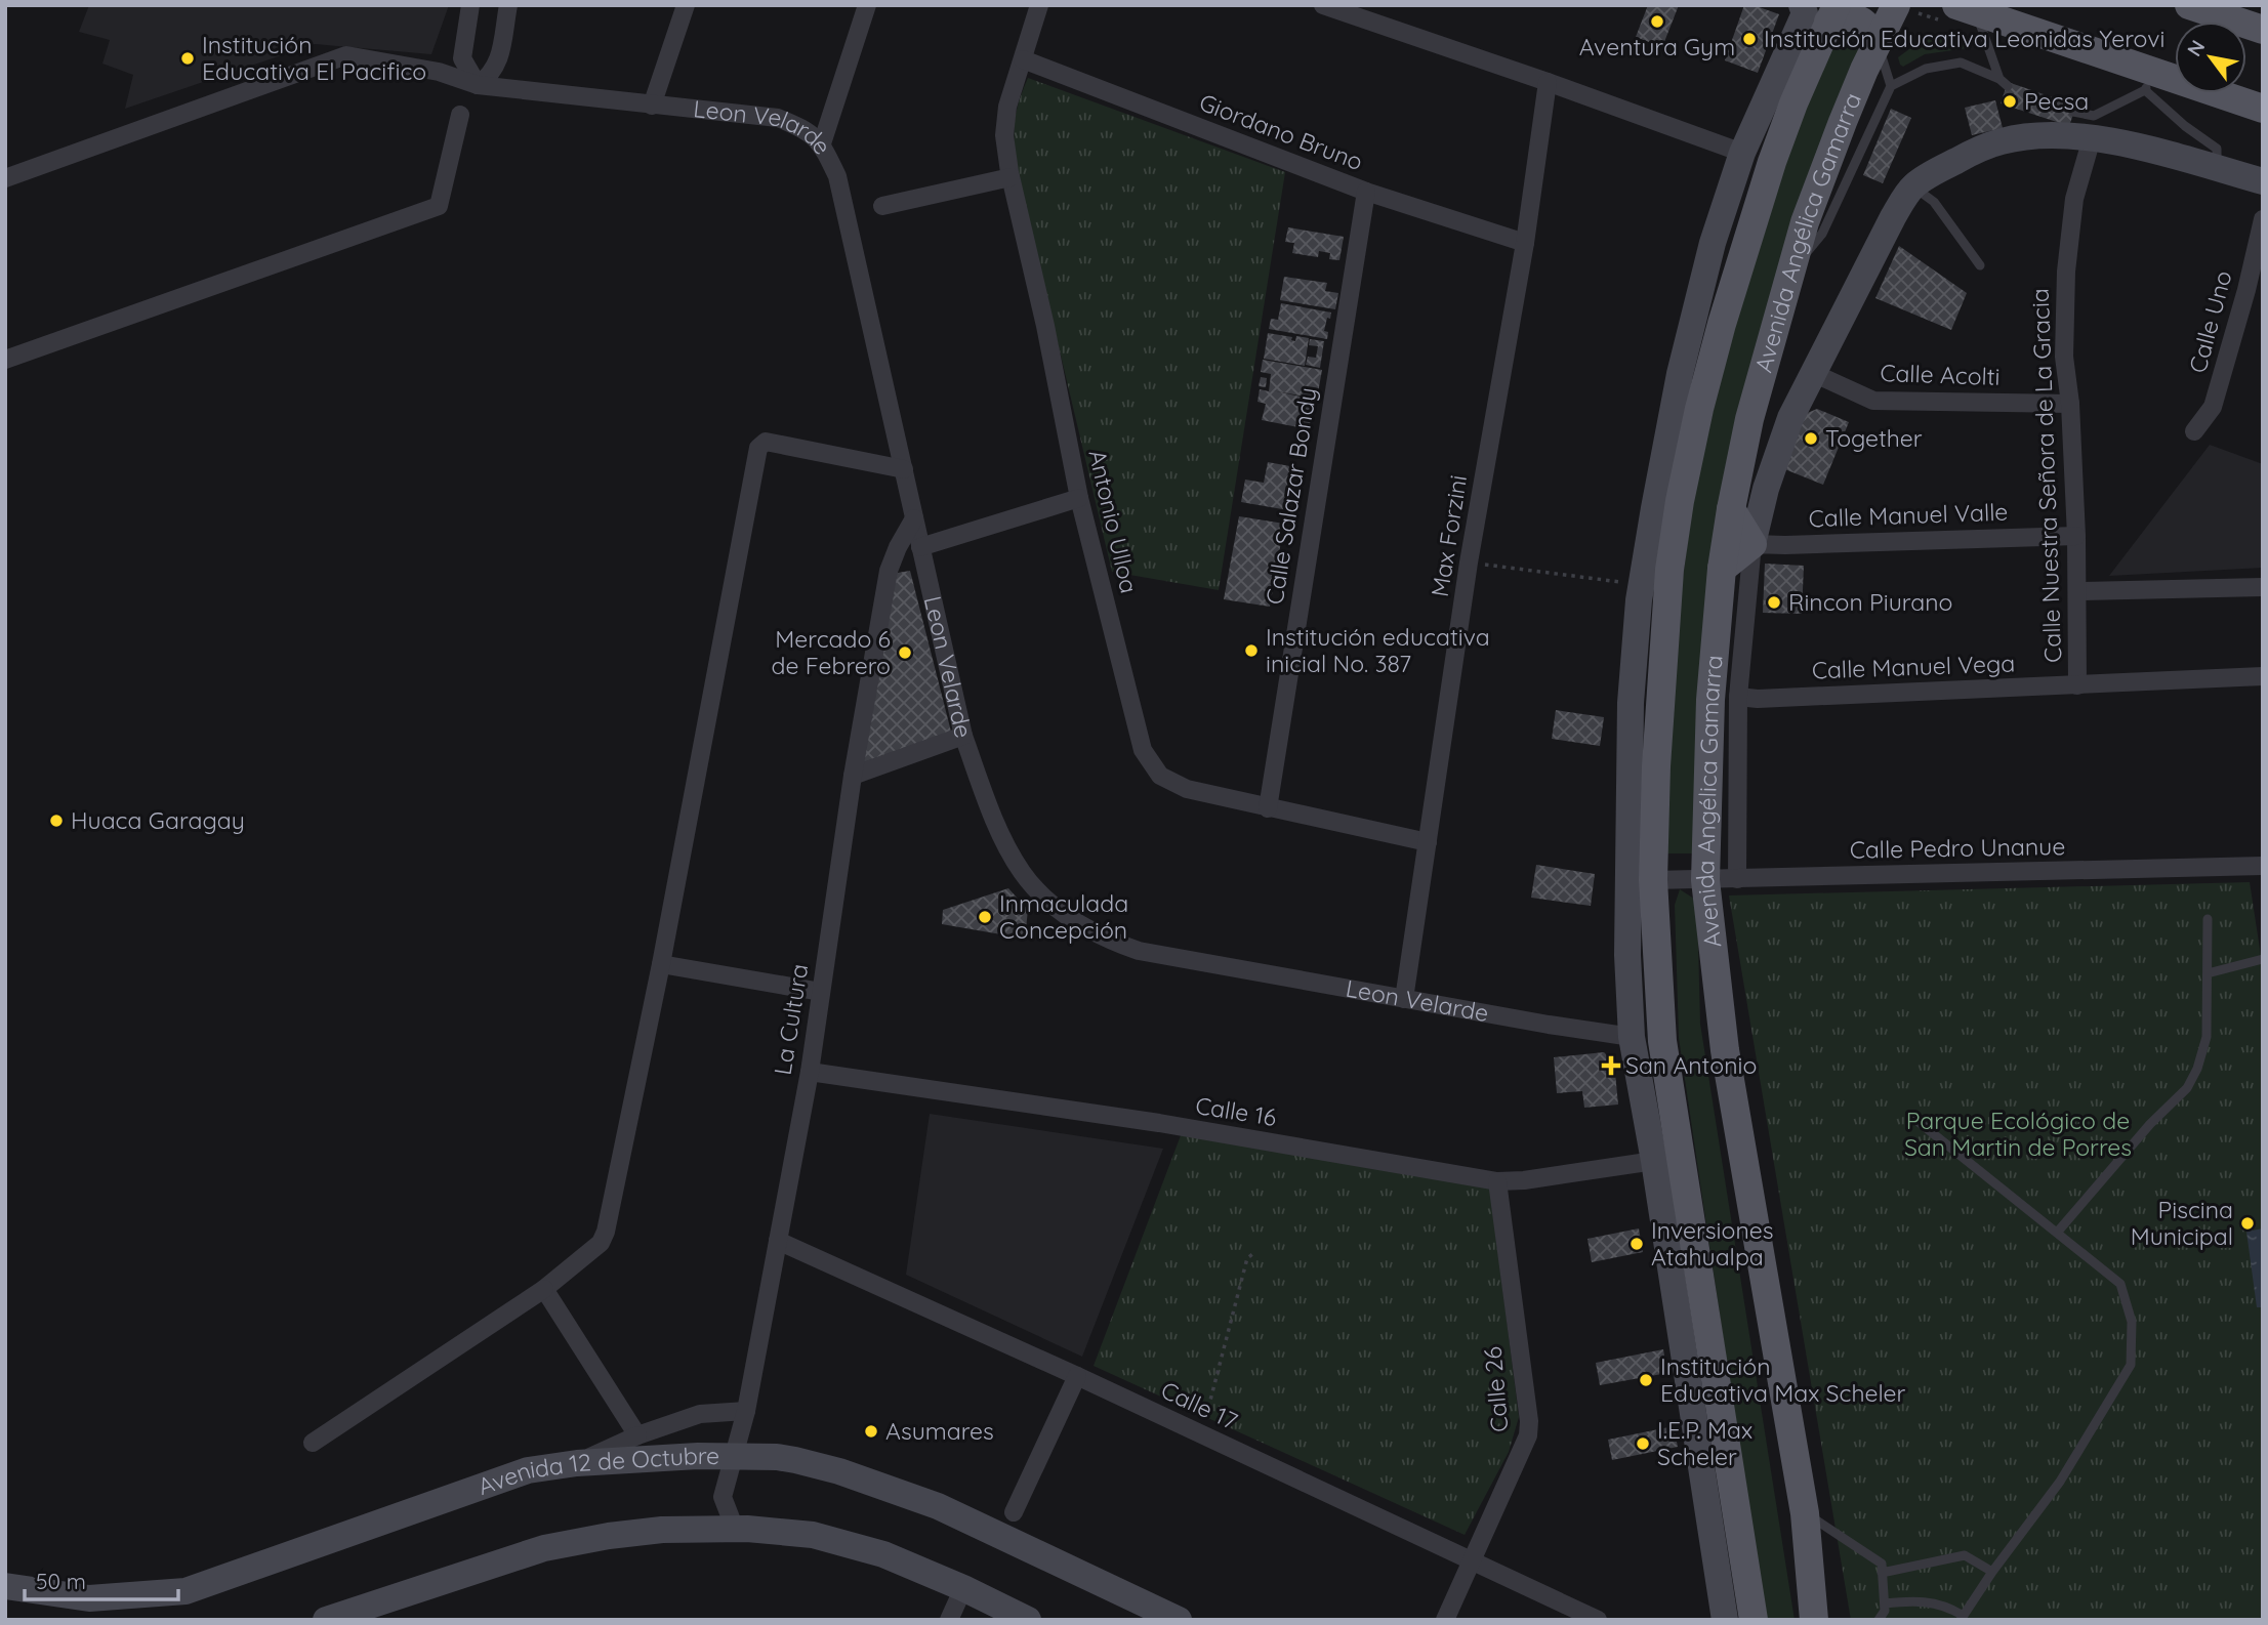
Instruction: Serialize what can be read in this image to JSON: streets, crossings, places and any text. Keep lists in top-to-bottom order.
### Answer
{
  "streets": {
    "main road": ["Leon Velarde", "Avenida Angélica Gamarra", "Avenida 12 de Octubre"],
    "street": [
      "Giordano Bruno",
      "Calle Uno",
      "Calle Acolti",
      "Calle Nuestra Señora de La Gracia",
      "Calle Salazar Bondy",
      "Calle Manuel Valle",
      "Antonio Ulloa",
      "Max Forzini",
      "Calle Manuel Vega",
      "Calle Pedro Unanue",
      "La Cultura",
      "Calle 16",
      "Calle 26",
      "Calle 17"
    ]
  },
  "crossings": [
    ["Giordano Bruno", "Calle Salazar Bondy"],
    ["Giordano Bruno", "Antonio Ulloa"],
    ["Giordano Bruno", "Max Forzini"],
    ["Leon Velarde", "Max Forzini"],
    ["Leon Velarde", "La Cultura"],
    ["Avenida Angélica Gamarra", "Calle Acolti"],
    ["Avenida Angélica Gamarra", "Calle Nuestra Señora de La Gracia"],
    ["Avenida Angélica Gamarra", "Calle Manuel Valle"],
    ["Avenida Angélica Gamarra", "Calle Manuel Vega"],
    ["Avenida Angélica Gamarra", "Calle Pedro Unanue"],
    ["Calle Acolti", "Calle Nuestra Señora de La Gracia"],
    ["Calle Nuestra Señora de La Gracia", "Calle Manuel Valle"],
    ["Calle Nuestra Señora de La Gracia", "Calle Manuel Vega"],
    ["Calle Salazar Bondy", "Antonio Ulloa"],
    ["Antonio Ulloa", "Max Forzini"],
    ["La Cultura", "Calle 16"],
    ["La Cultura", "Calle 17"],
    ["La Cultura", "Avenida 12 de Octubre"],
    ["Calle 16", "Calle 26"],
    ["Calle 26", "Calle 17"]
  ],
  "parks": ["Parque Ecológico de San Martin de Porres"],
  "places": {
    "other": [
      "Aventura Gym",
      "Institución Educativa Leonidas Yerovi",
      "Institución Educativa El Pacifico",
      "Pecsa",
      "Together",
      "Rincon Piurano",
      "Institución educativa inicial No. 387",
      "Mercado 6 de Febrero",
      "Huaca Garagay",
      "Inmaculada Concepción",
      "Piscina Municipal",
      "Inversiones Atahualpa",
      "Institución Educativa Max Scheler",
      "Asumares",
      "I.E.P. Max Scheler"
    ],
    "health": ["San Antonio"]
  },
  "scale_bar": "50 m",
  "north": "top left"
}
